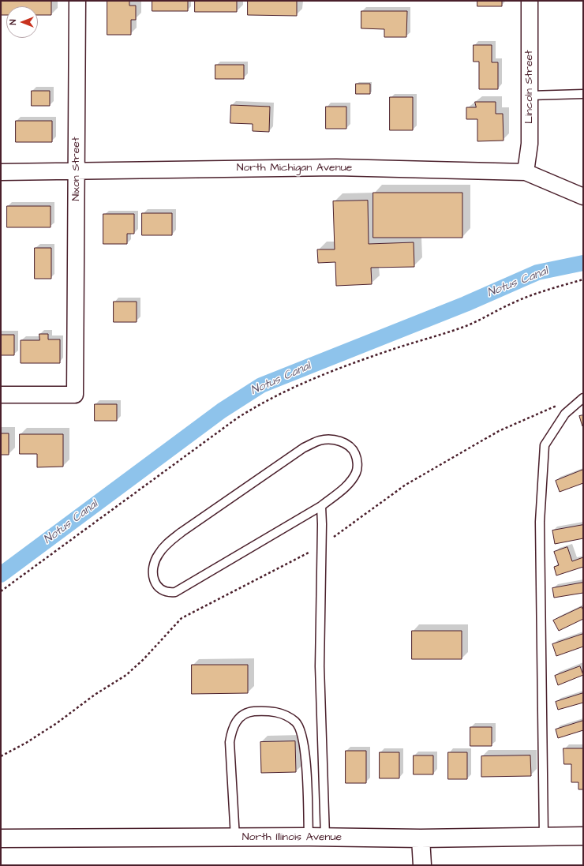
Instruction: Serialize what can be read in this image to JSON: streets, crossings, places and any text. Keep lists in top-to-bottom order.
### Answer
{
  "streets": {
    "street": [
      "Lincoln Street",
      "North Michigan Avenue",
      "Nixon Street",
      "North Illinois Avenue"
    ]
  },
  "crossings": [
    ["Lincoln Street", "North Michigan Avenue"],
    ["North Michigan Avenue", "Nixon Street"]
  ],
  "water": ["Notus Canal"],
  "north": "left"
}
